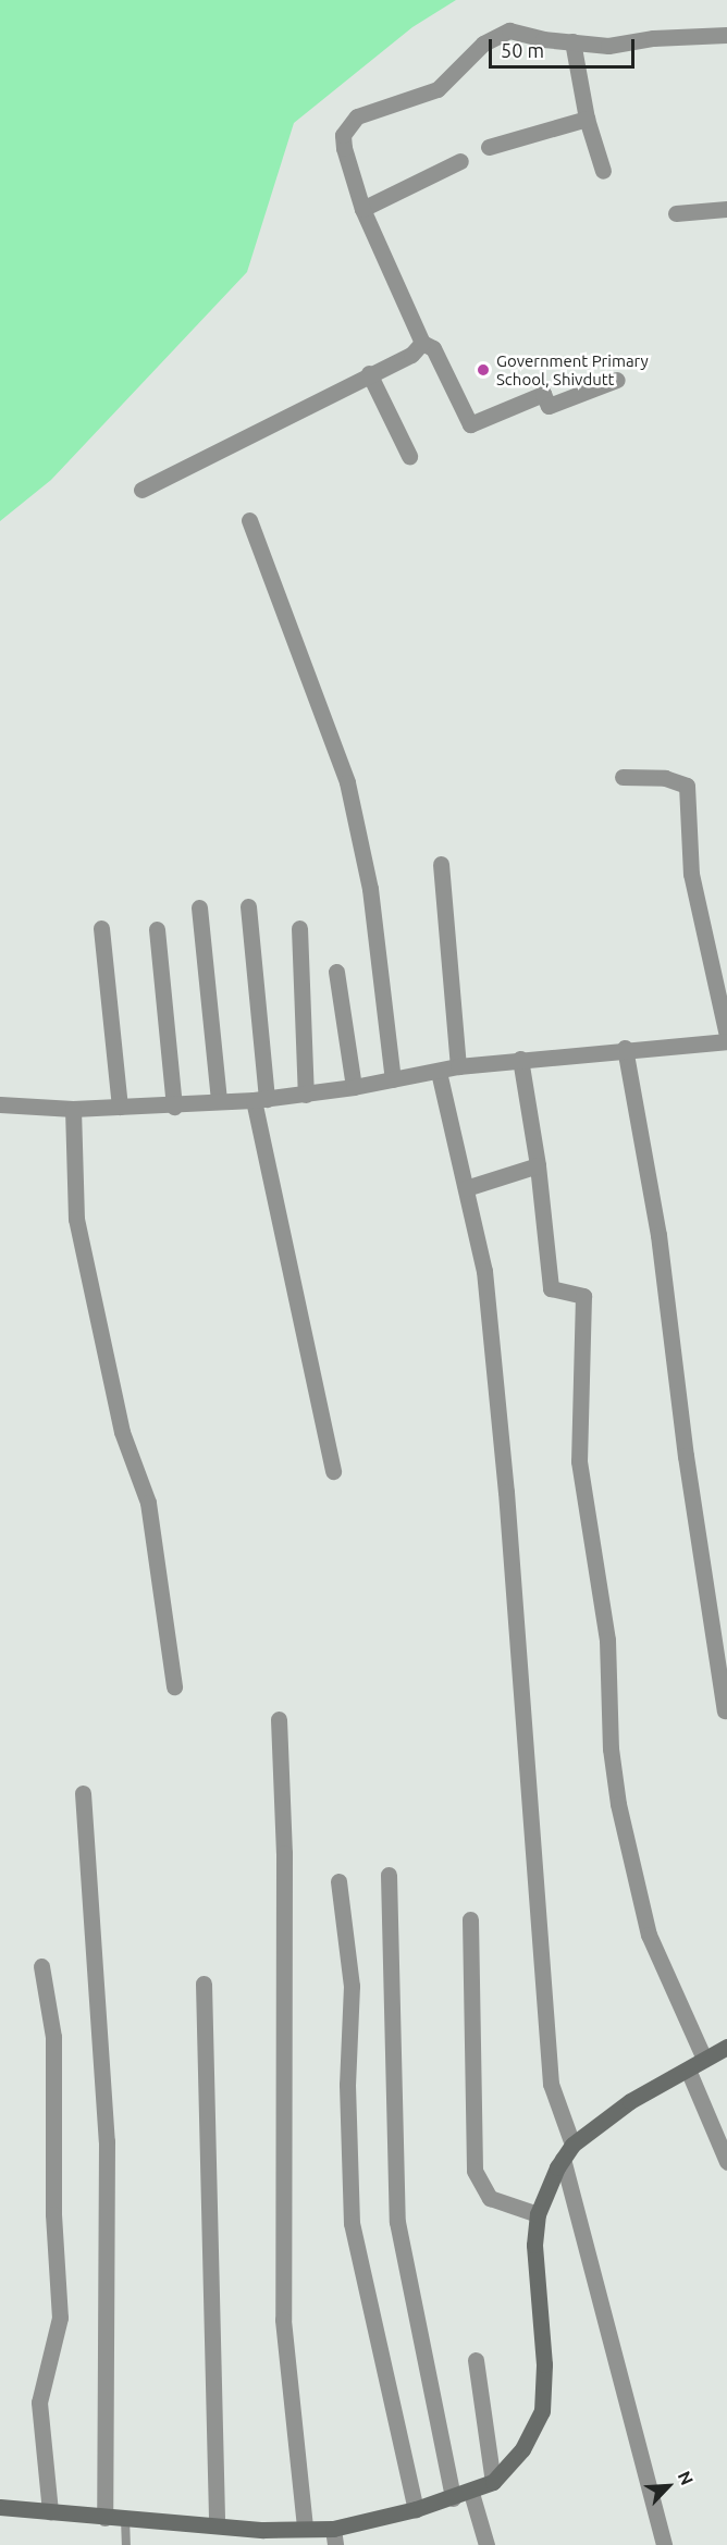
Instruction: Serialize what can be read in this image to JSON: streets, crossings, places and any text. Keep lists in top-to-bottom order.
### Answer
{
  "places": ["Government Primary School, Shivdutt"],
  "scale_bar": "50 m",
  "north": "top right"
}
